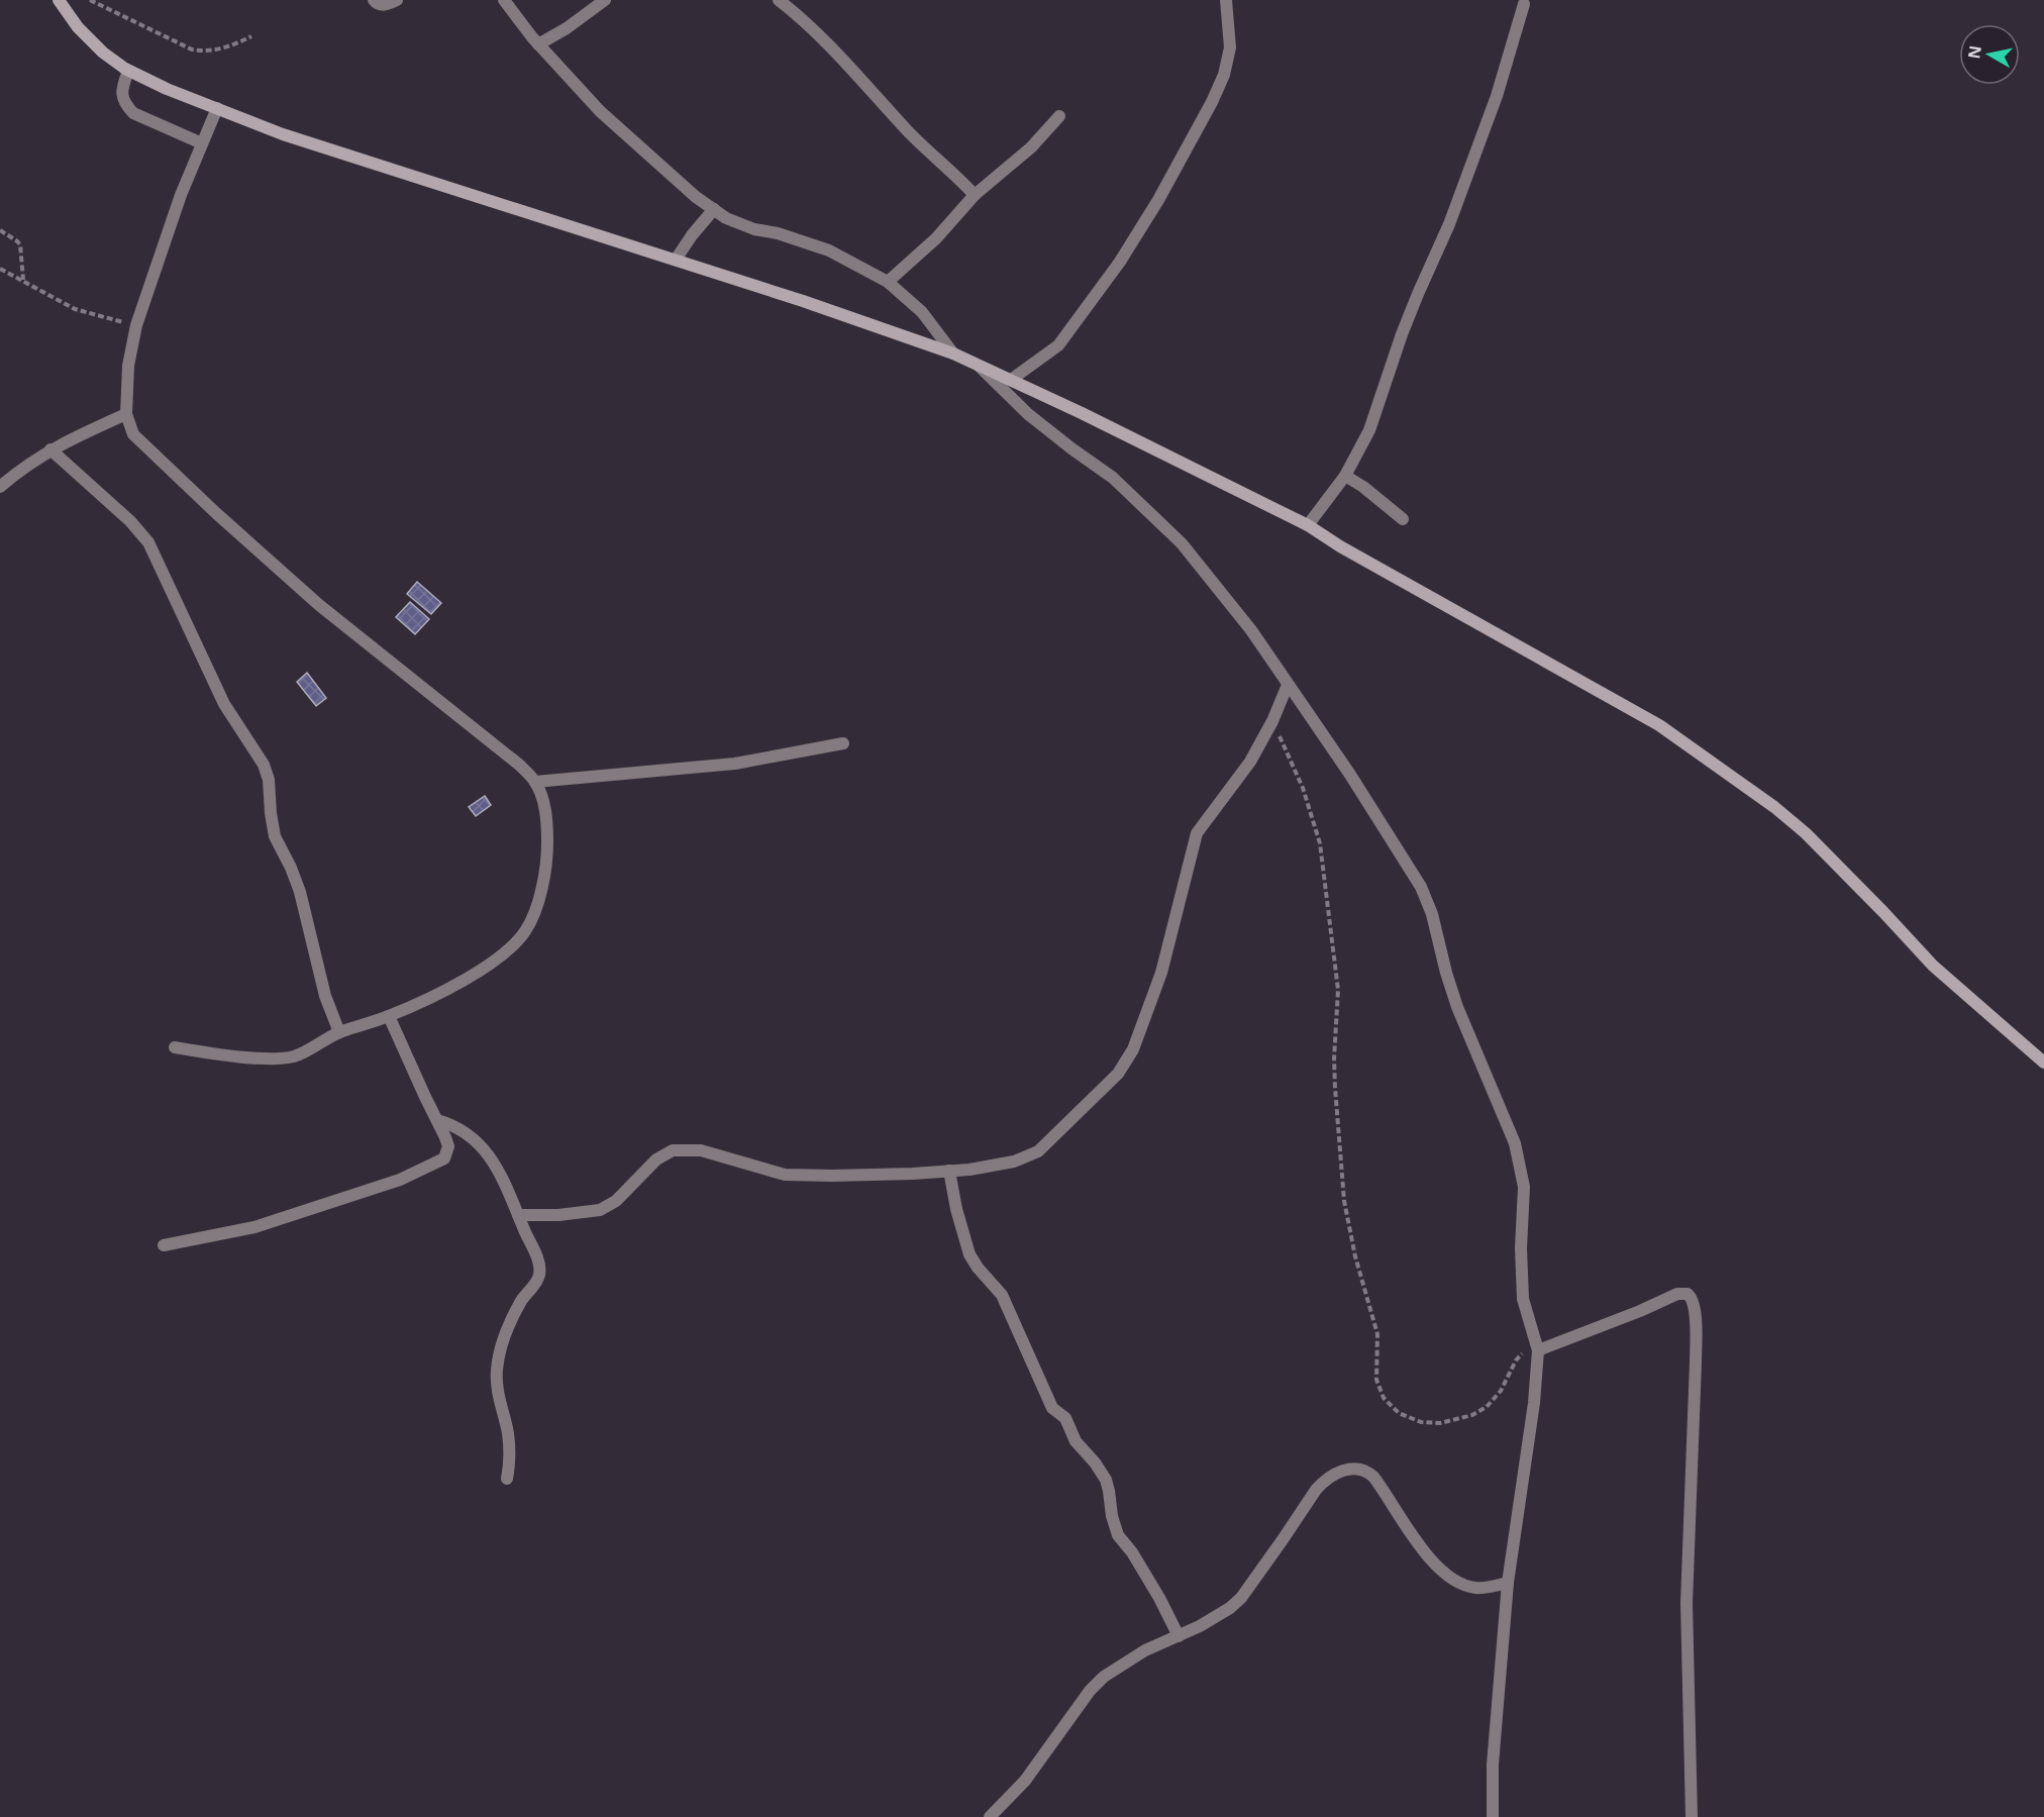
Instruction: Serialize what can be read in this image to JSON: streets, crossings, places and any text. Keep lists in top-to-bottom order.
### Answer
{
  "north": "left"
}
